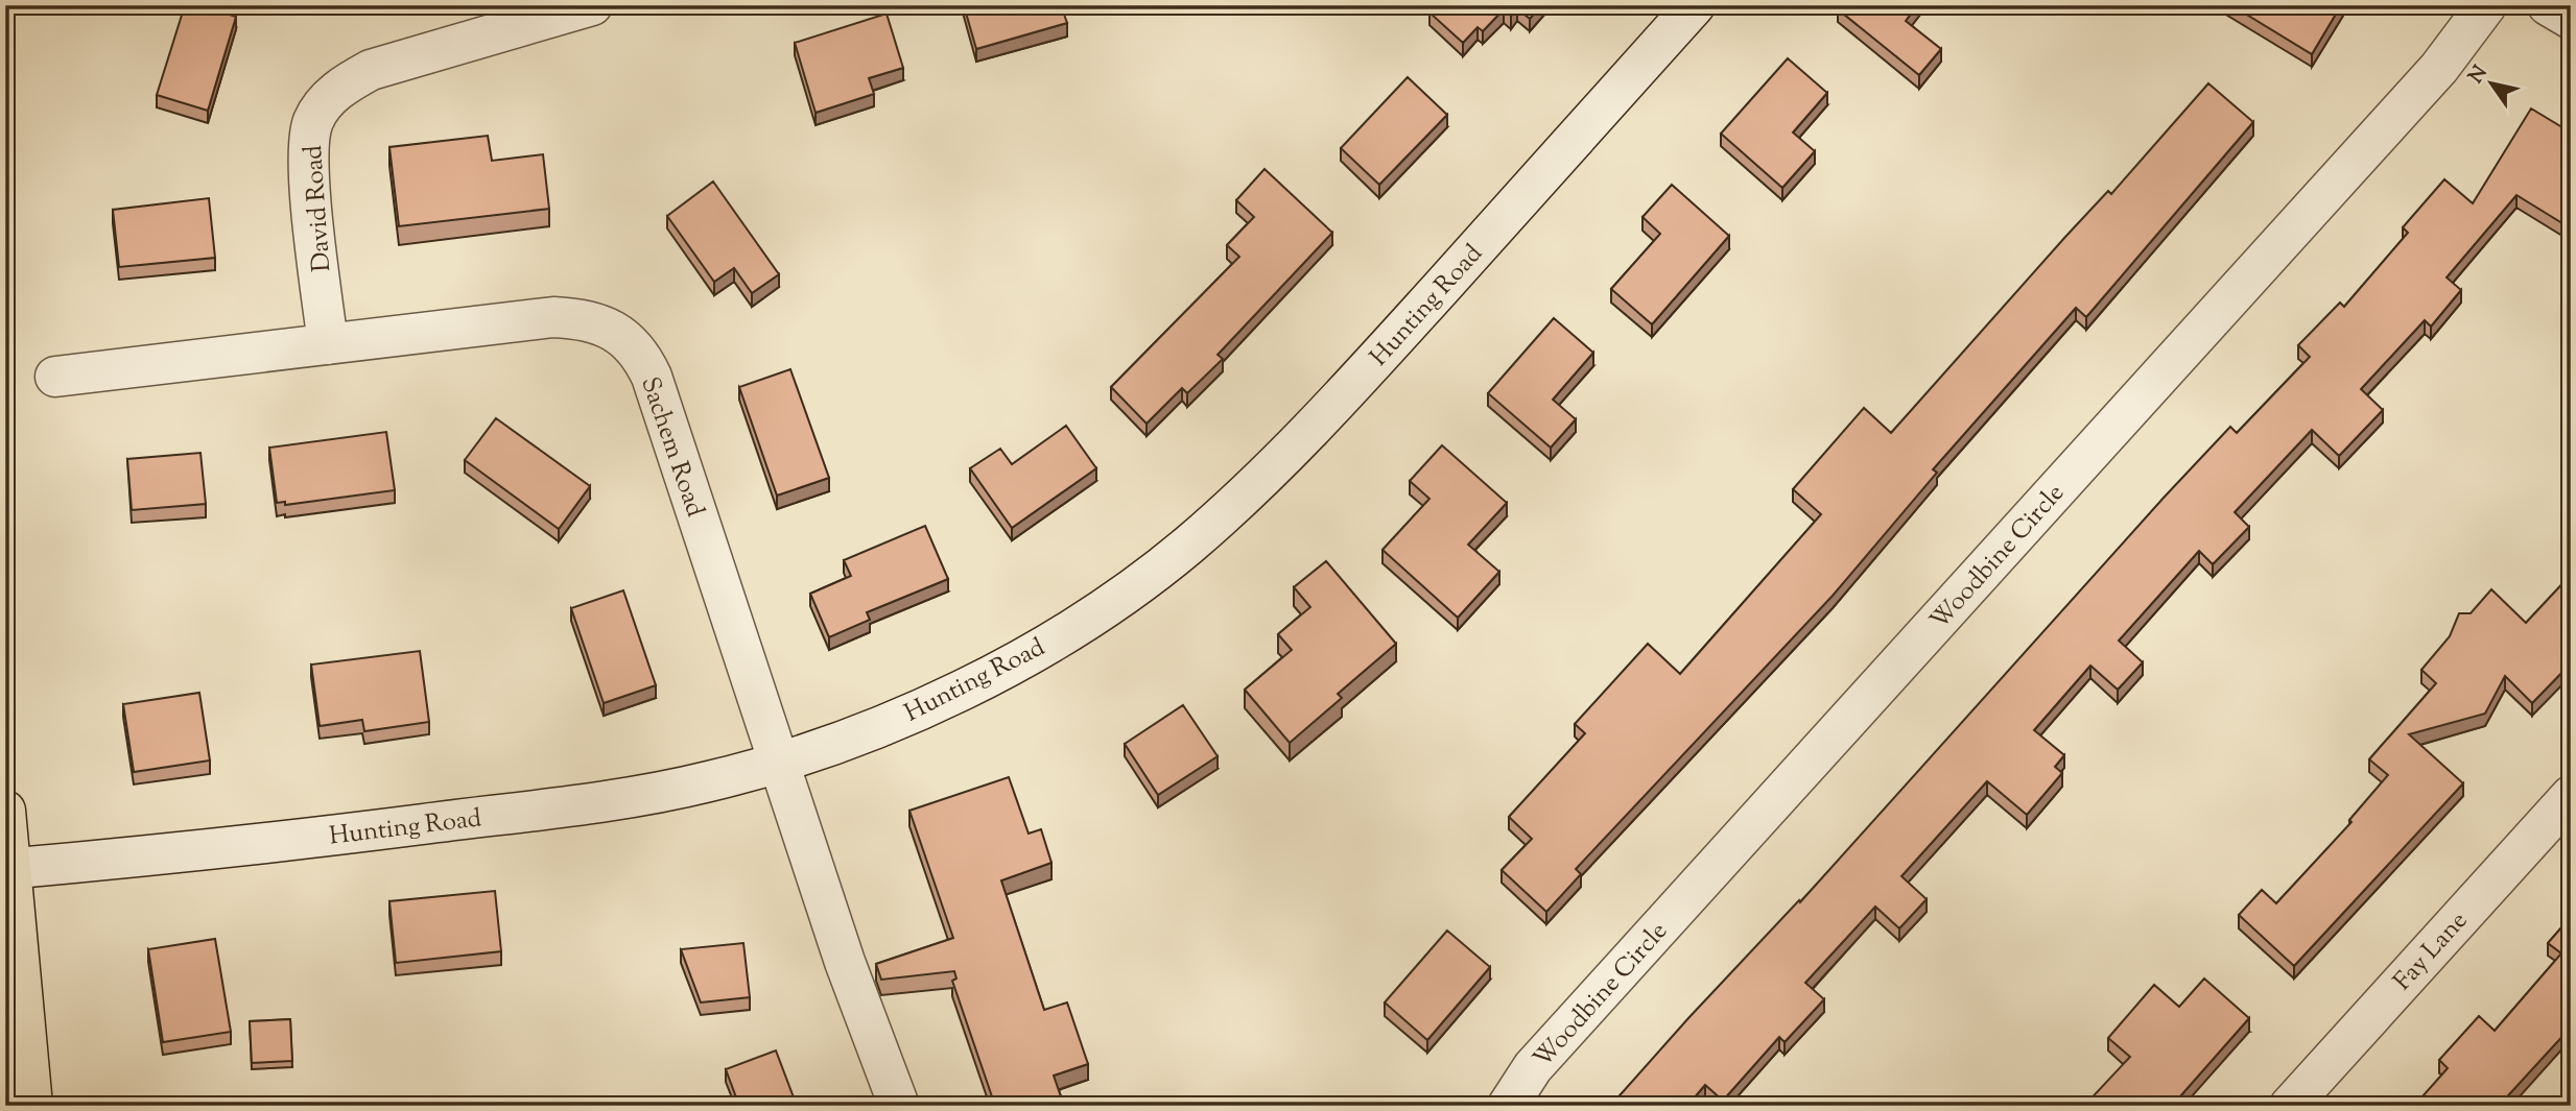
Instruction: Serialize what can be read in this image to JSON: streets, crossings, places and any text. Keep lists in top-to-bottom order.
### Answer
{
  "streets": {
    "street": [
      "David Road",
      "Hunting Road",
      "Sachem Road",
      "Woodbine Circle",
      "Fay Lane"
    ]
  },
  "crossings": [
    ["David Road", "Sachem Road"],
    ["Hunting Road", "Sachem Road"]
  ],
  "north": "top left"
}
